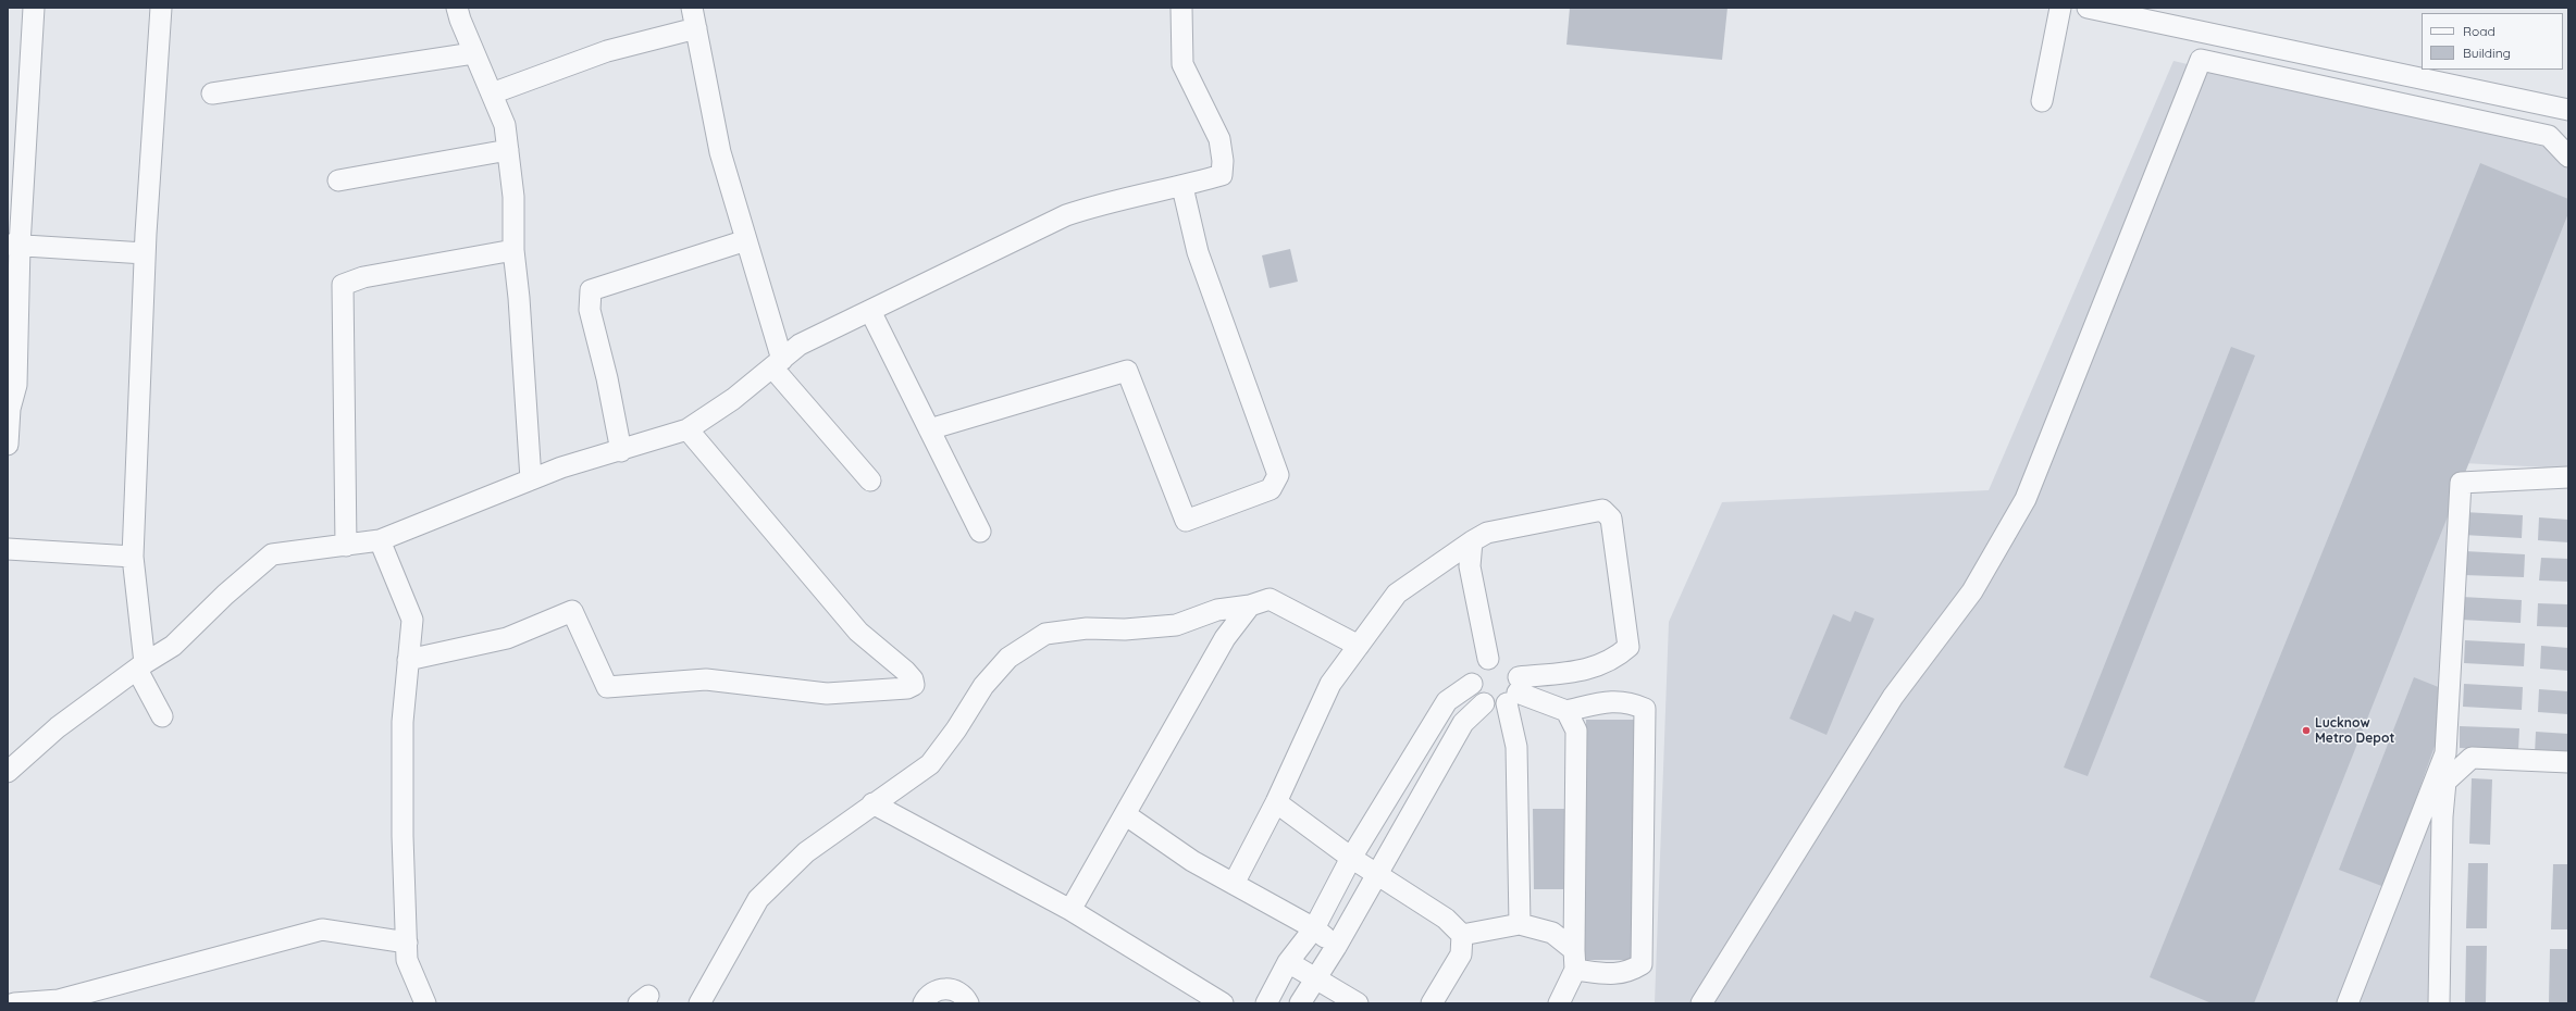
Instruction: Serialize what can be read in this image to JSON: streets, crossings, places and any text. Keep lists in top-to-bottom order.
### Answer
{
  "places": ["Lucknow Metro Depot"],
  "legend": ["Road", "Building"]
}
